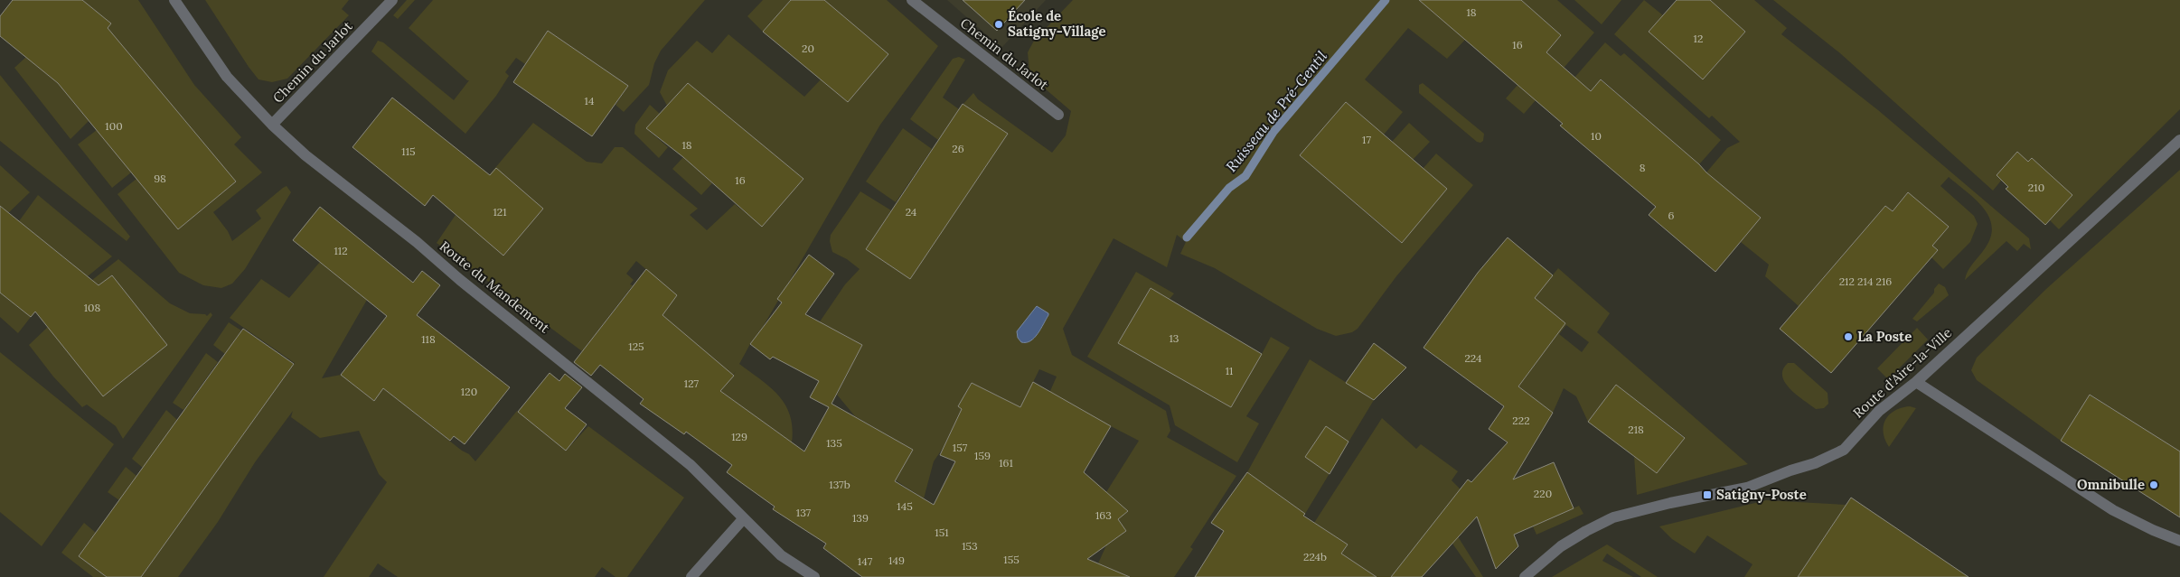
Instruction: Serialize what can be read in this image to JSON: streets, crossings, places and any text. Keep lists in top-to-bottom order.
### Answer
{
  "streets": {
    "street": ["Chemin du Jarlot", "Route du Mandement", "Route d'Aire-la-Ville"]
  },
  "crossings": [
    ["Chemin du Jarlot", "Route du Mandement"]
  ],
  "water": ["Ruisseau de Pré-Gentil"],
  "places": {
    "other": ["École de Satigny-Village", "La Poste", "Omnibulle"],
    "transit": ["Satigny-Poste"]
  },
  "house_numbers": [
    "18",
    "12",
    "16",
    "20",
    "14",
    "100",
    "10",
    "17",
    "18",
    "26",
    "115",
    "8",
    "98",
    "16",
    "210",
    "121",
    "24",
    "6",
    "112",
    "212 214 216",
    "108",
    "13",
    "118",
    "125",
    "224",
    "11",
    "127",
    "120",
    "222",
    "218",
    "129",
    "135",
    "157",
    "159",
    "161",
    "137b",
    "220",
    "145",
    "137",
    "163",
    "139",
    "151",
    "153",
    "224b",
    "155",
    "149",
    "147"
  ]
}
